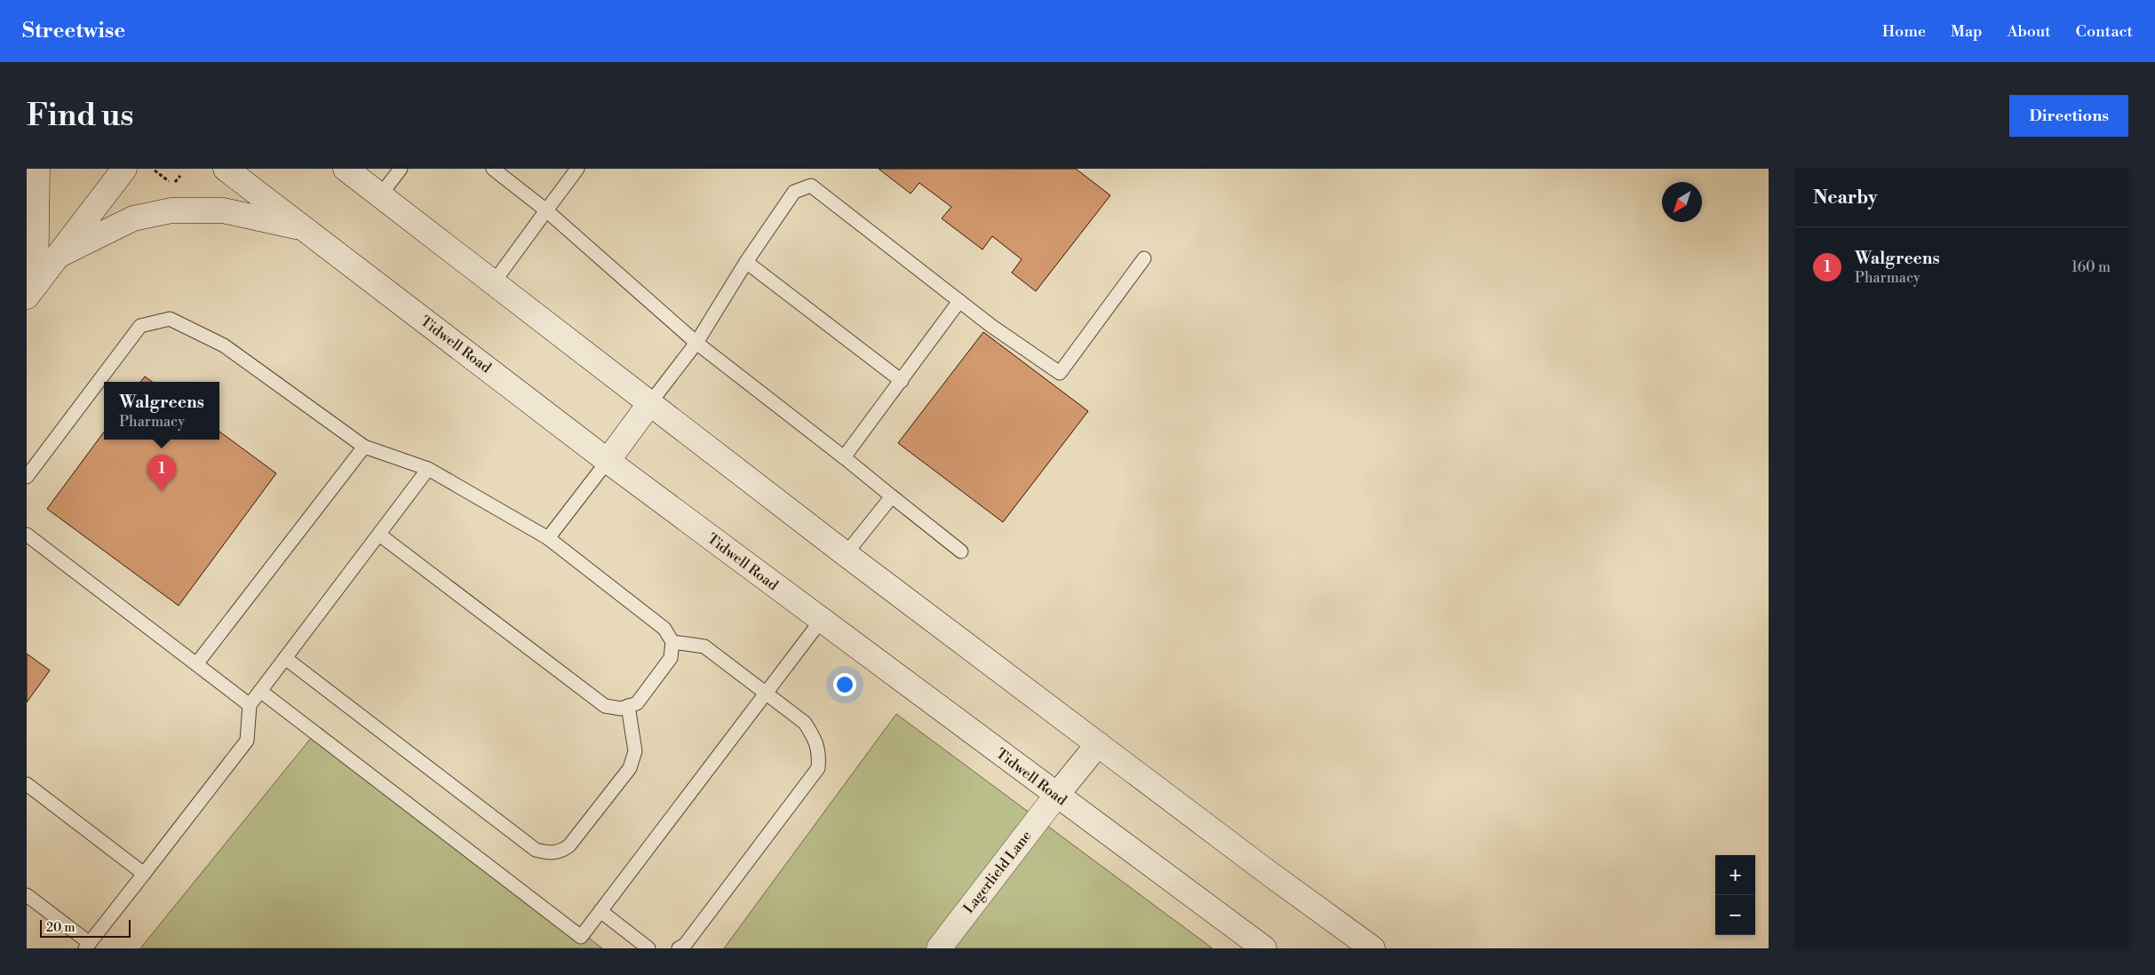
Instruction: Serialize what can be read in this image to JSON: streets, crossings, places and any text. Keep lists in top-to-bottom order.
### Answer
{
  "streets": {
    "main road": ["Tidwell Road", "Lagerlield Lane"]
  },
  "crossings": [
    ["Tidwell Road", "Lagerlield Lane"]
  ],
  "scale_bar": "20 m",
  "north": "bottom left",
  "page": {
    "header": "Streetwise",
    "nav": [
      "Home",
      "Map",
      "About",
      "Contact"
    ],
    "buttons": "Directions",
    "title": "Find us",
    "heading": "Nearby",
    "list": [
      {
        "mark": "1",
        "name": "Walgreens",
        "note": "Pharmacy",
        "value": "160 m"
      }
    ],
    "popup": ["Walgreens", "Pharmacy"],
    "pins": "1",
    "map_buttons": ["+", "−"],
    "scale": "20 m"
  }
}
